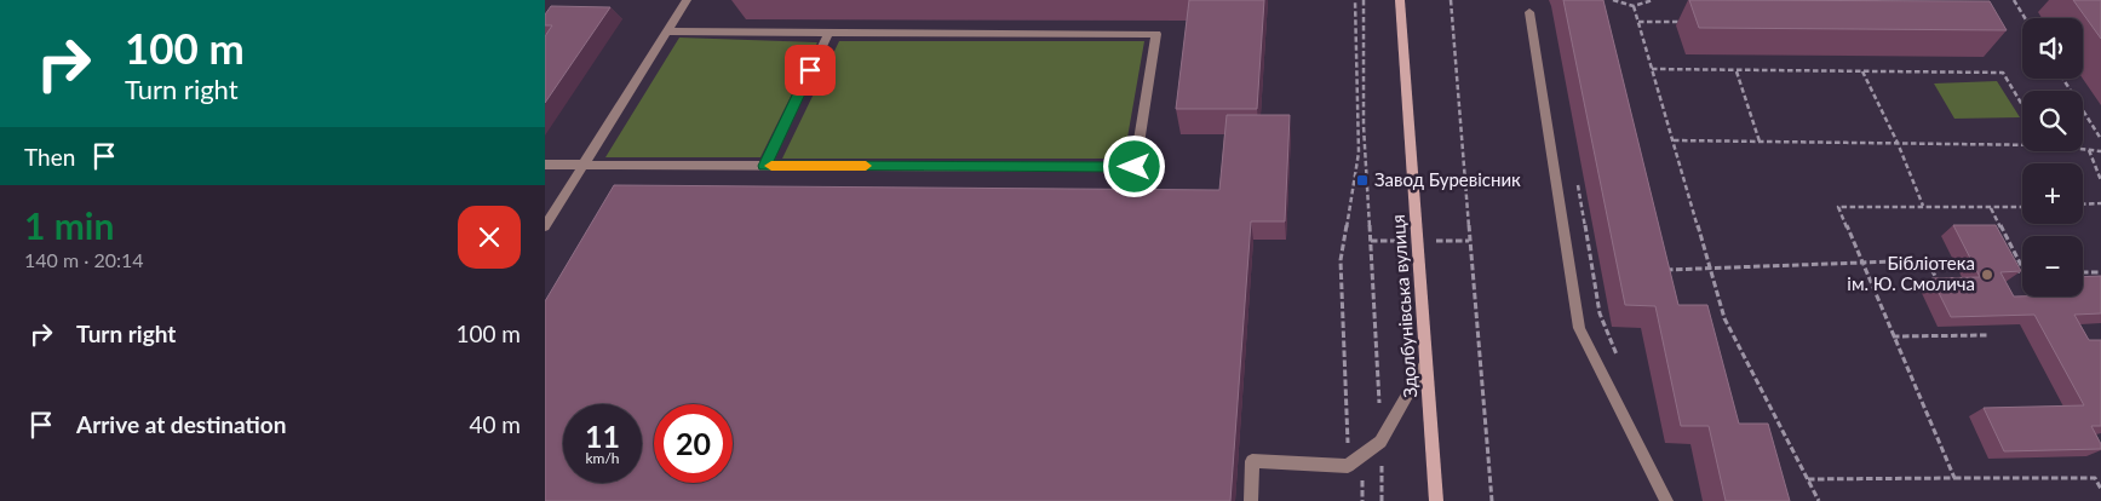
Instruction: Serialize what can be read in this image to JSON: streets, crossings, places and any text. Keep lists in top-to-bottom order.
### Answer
{
  "streets": {
    "street": ["Здолбунівська вулиця"]
  },
  "places": {
    "transit": ["Завод Буревісник"],
    "other": ["Бібліотека ім. Ю. Смолича"]
  },
  "page": {
    "turn": ["100 m", "Turn right"],
    "map_buttons": ["+", "−"],
    "then": "Then",
    "heading": ["1 min", "140 m · 20:14"],
    "list": [
      {
        "name": "Turn right",
        "value": "100 m"
      },
      {
        "name": "Arrive at destination",
        "value": "40 m"
      }
    ],
    "speed": "11 km/h",
    "limit": "20"
  }
}
